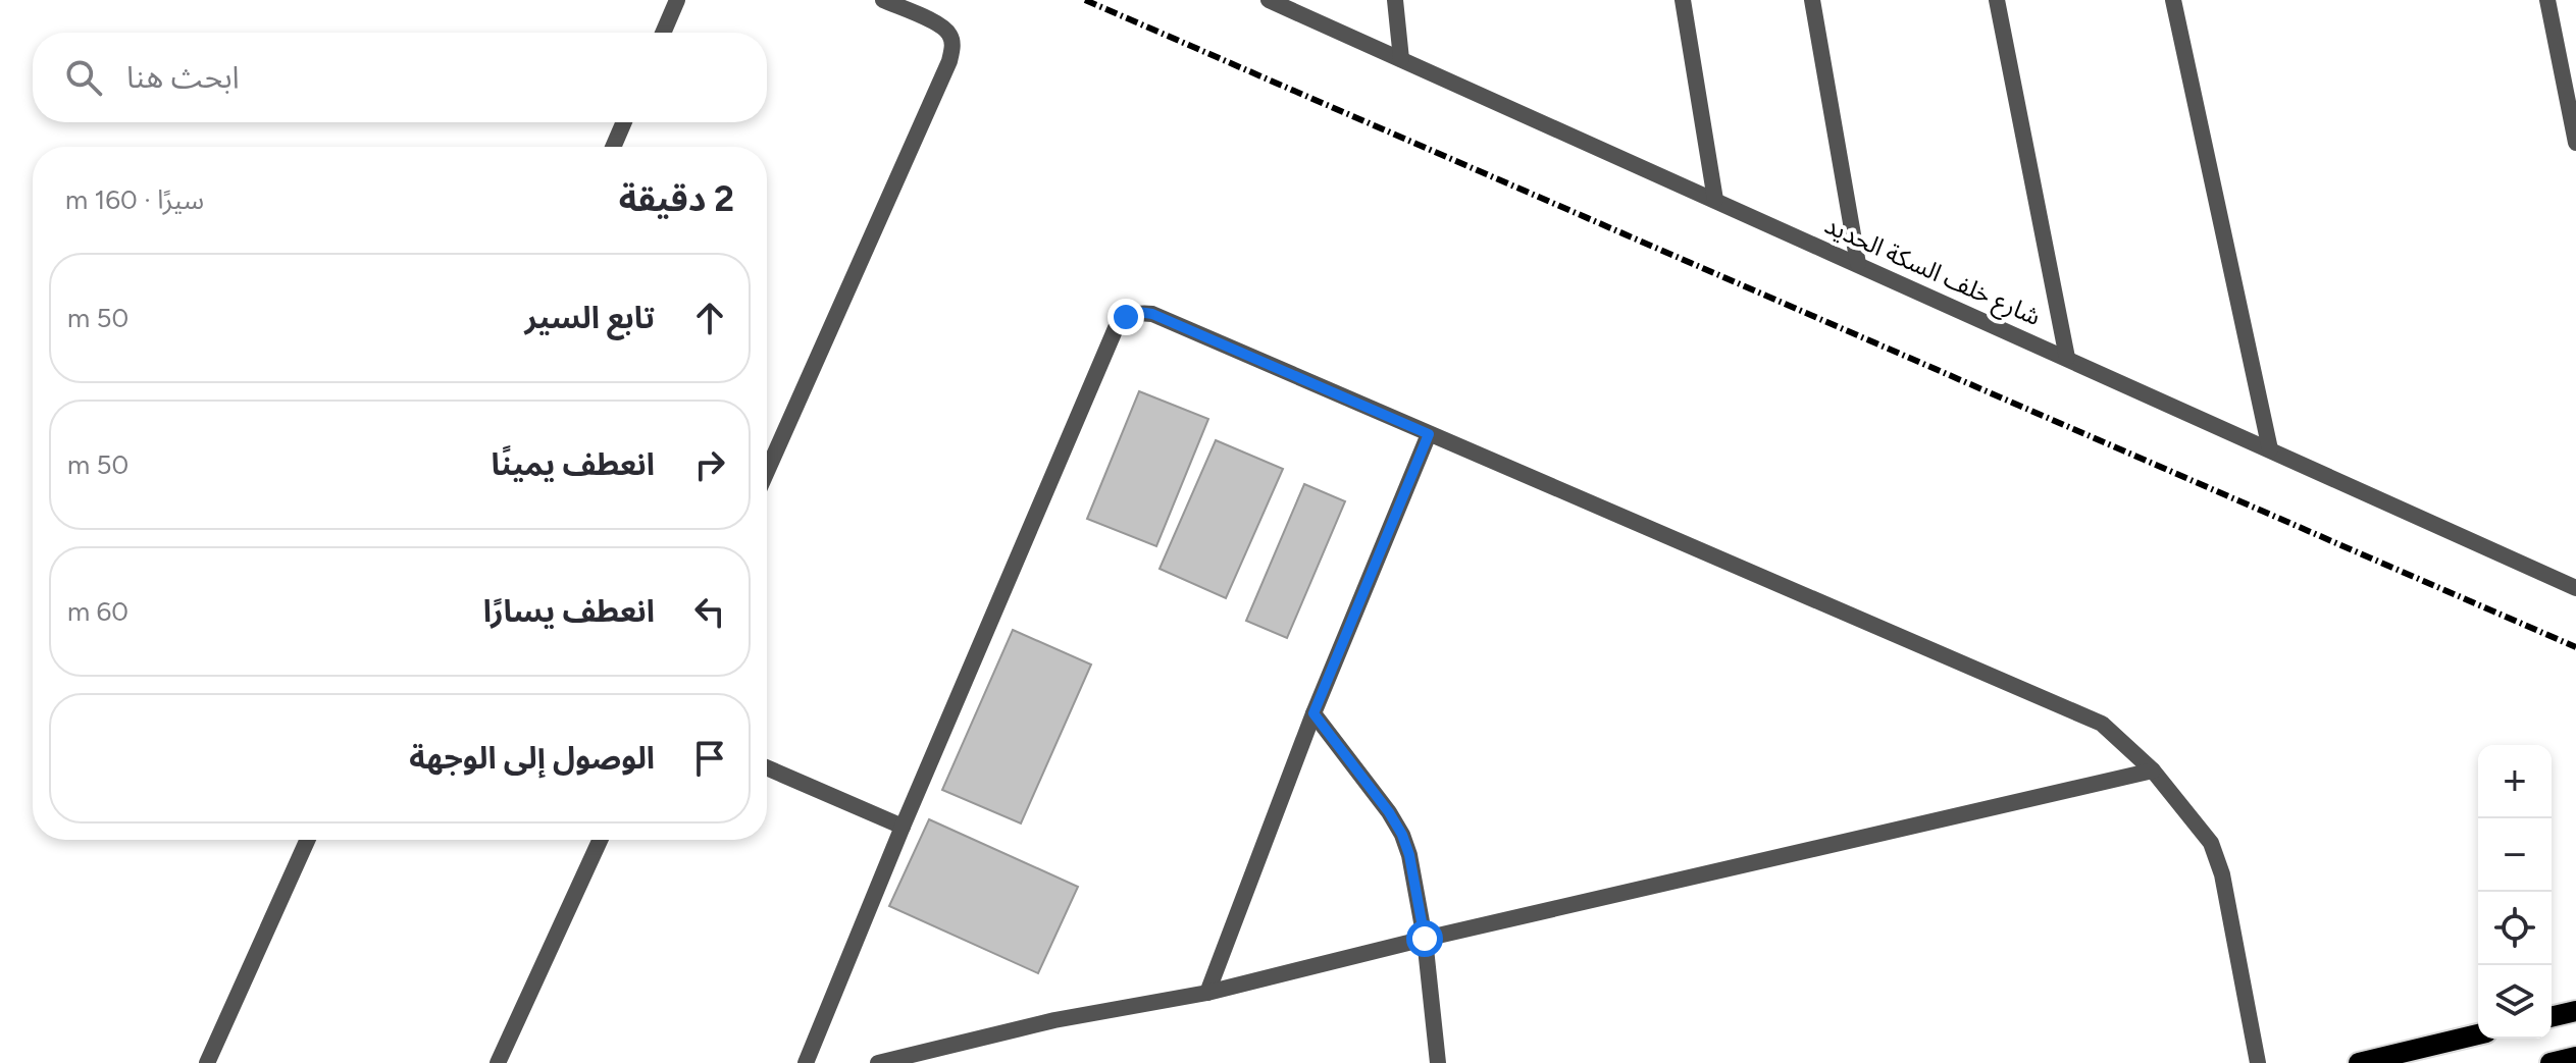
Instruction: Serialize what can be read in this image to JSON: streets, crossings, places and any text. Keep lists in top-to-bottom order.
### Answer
{
  "streets": {
    "street": ["شارع خلف السكة الحديد"]
  },
  "page": {
    "search": "ابحث هنا",
    "heading": ["2 دقيقة", "سيرًا · 160 m"],
    "list": [
      ["تابع السير", "50 m"],
      ["انعطف يمينًا", "50 m"],
      ["انعطف يسارًا", "60 m"],
      "الوصول إلى الوجهة"
    ],
    "map_buttons": ["+", "−"]
  }
}
